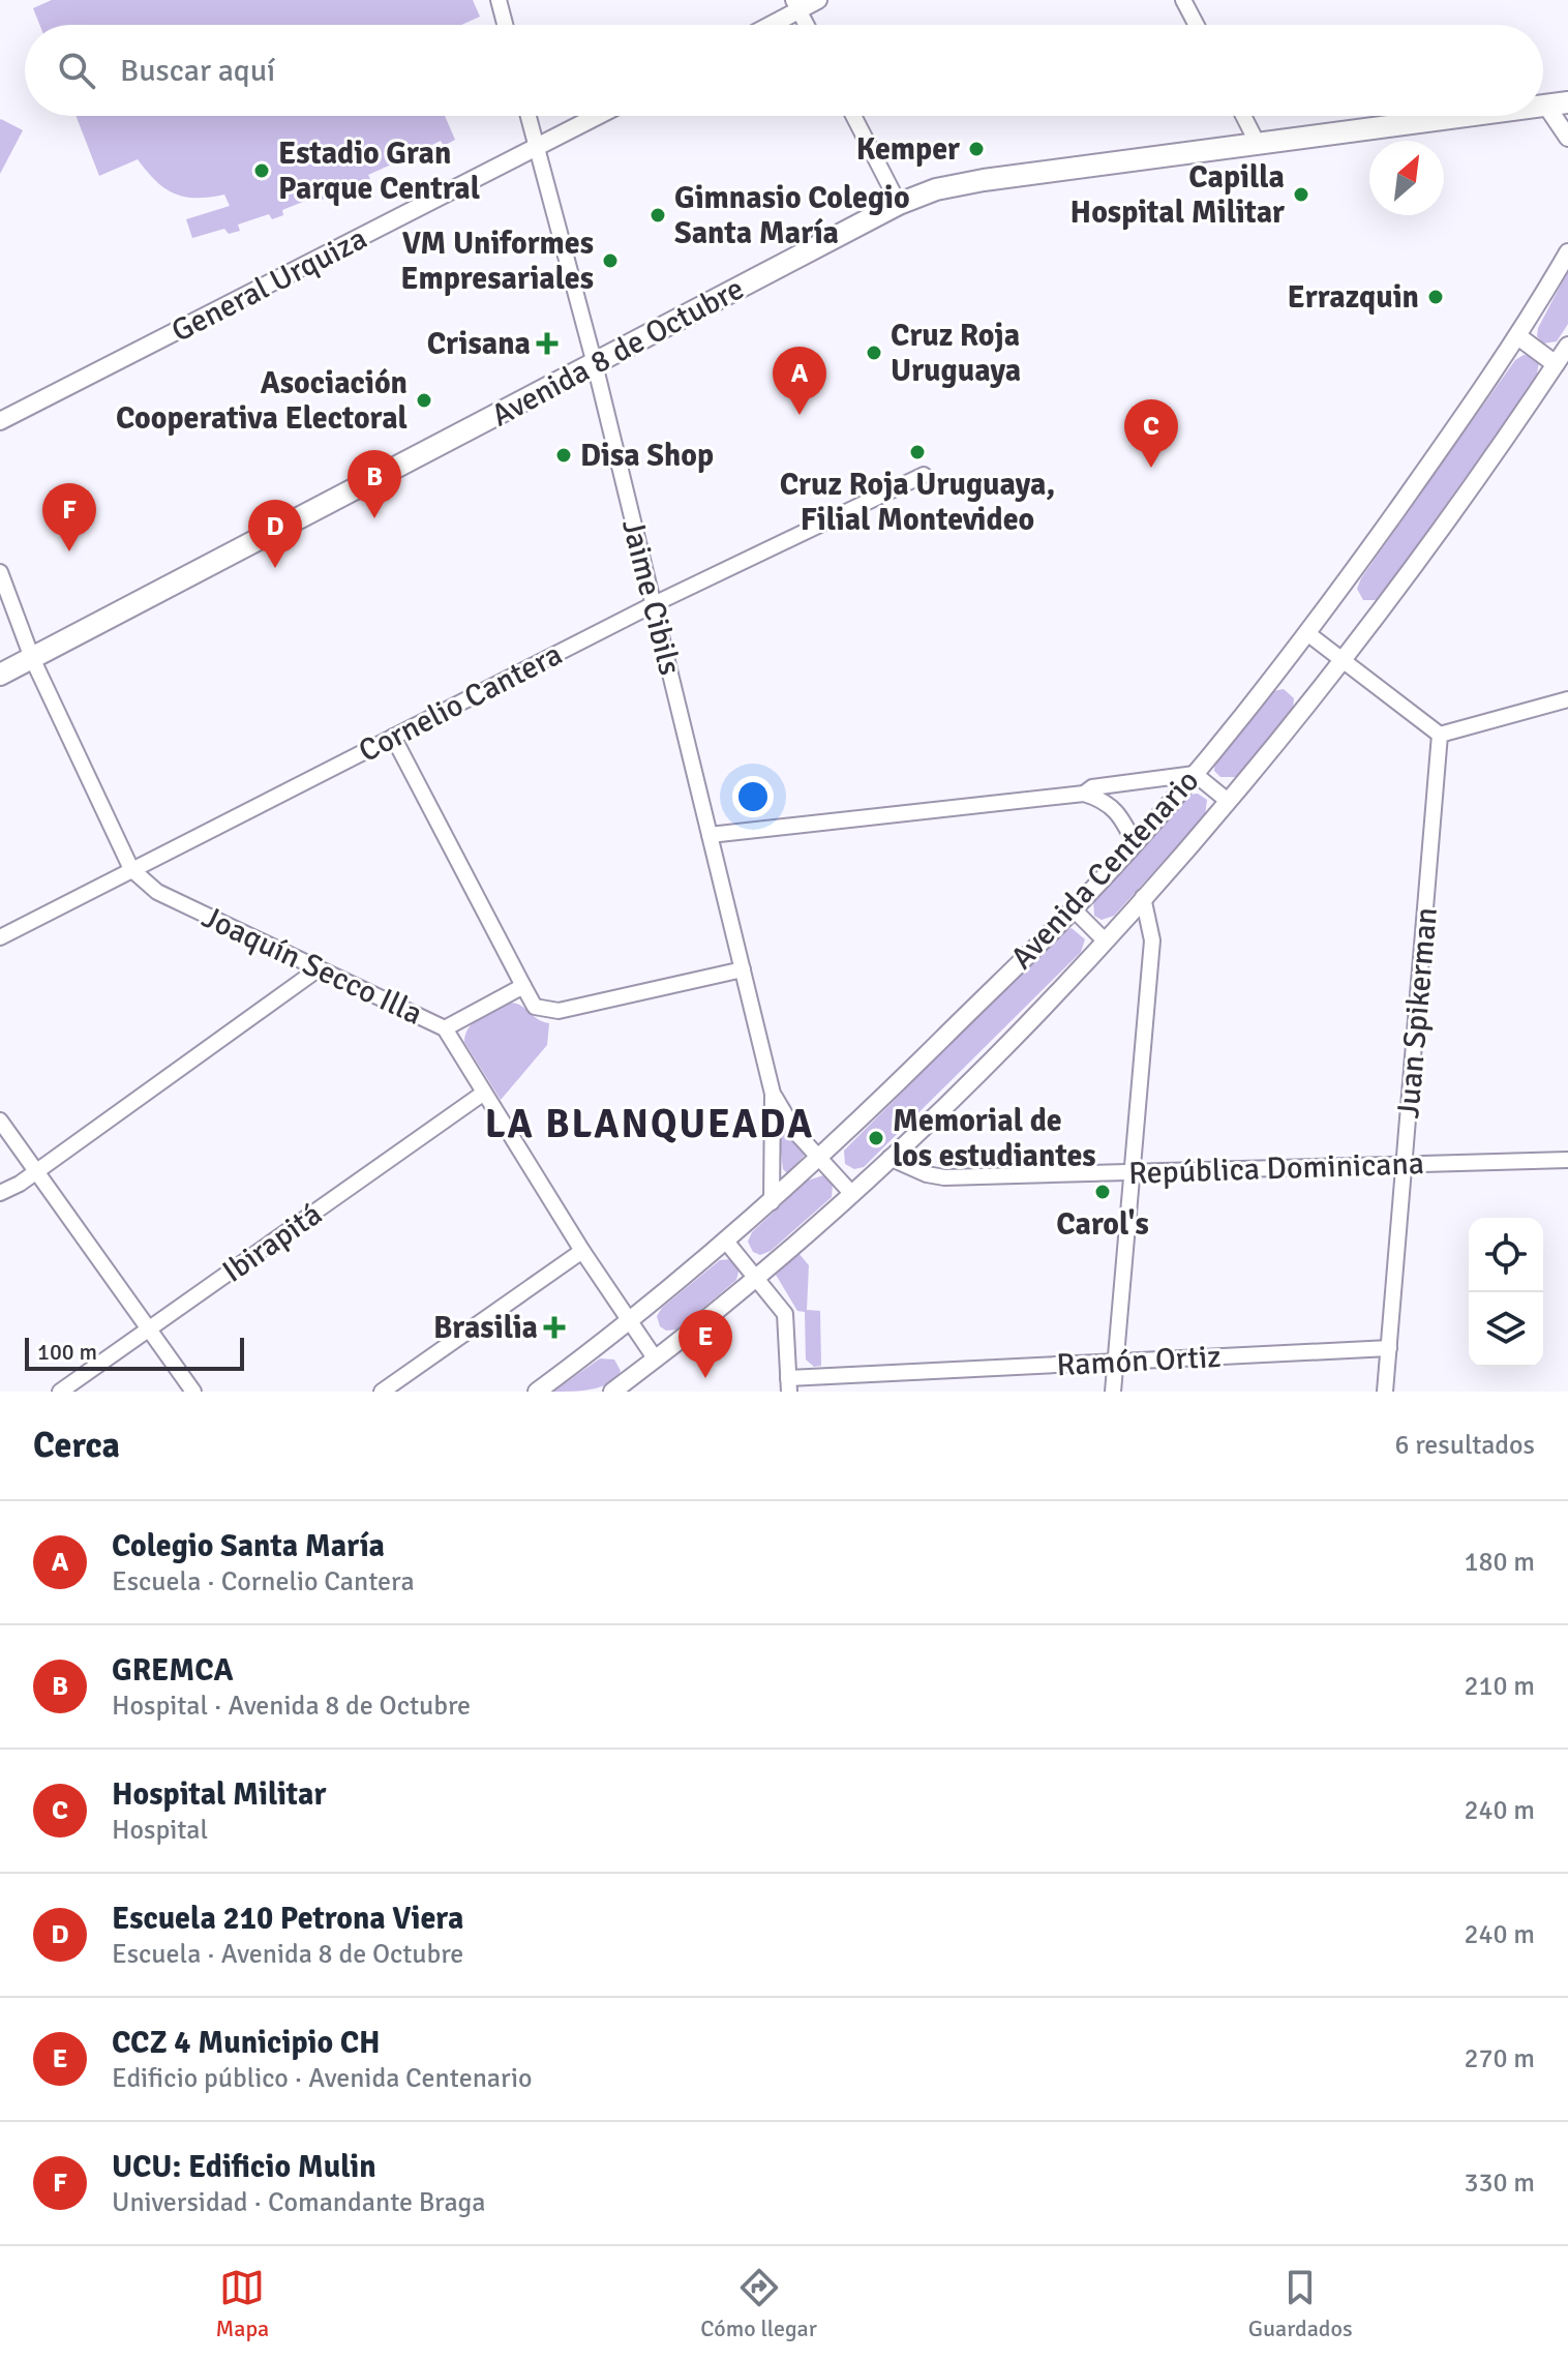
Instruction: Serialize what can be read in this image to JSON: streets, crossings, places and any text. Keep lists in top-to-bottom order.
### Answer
{
  "streets": {
    "main road": ["Avenida 8 de Octubre"],
    "street": [
      "General Urquiza",
      "Jaime Cibils",
      "Cornelio Cantera",
      "Avenida Centenario",
      "Joaquín Secco Illa",
      "Juan Spikerman",
      "República Dominicana",
      "Ibirapitá",
      "Ramón Ortiz"
    ]
  },
  "crossings": [
    ["General Urquiza", "Jaime Cibils"],
    ["Avenida 8 de Octubre", "Jaime Cibils"],
    ["Avenida 8 de Octubre", "Joaquín Secco Illa"],
    ["Jaime Cibils", "Cornelio Cantera"],
    ["Jaime Cibils", "Avenida Centenario"],
    ["Cornelio Cantera", "Joaquín Secco Illa"],
    ["Avenida Centenario", "Joaquín Secco Illa"],
    ["Avenida Centenario", "República Dominicana"],
    ["Joaquín Secco Illa", "Ibirapitá"],
    ["Juan Spikerman", "República Dominicana"],
    ["Juan Spikerman", "Ramón Ortiz"]
  ],
  "districts": ["LA BLANQUEADA"],
  "places": {
    "other": [
      "Kemper",
      "Estadio Gran Parque Central",
      "Capilla Hospital Militar",
      "Gimnasio Colegio Santa María",
      "VM Uniformes Empresariales",
      "Errazquin",
      "Cruz Roja Uruguaya",
      "Asociación Cooperativa Electoral",
      "Cruz Roja Uruguaya, Filial Montevideo",
      "Disa Shop",
      "Memorial de los estudiantes",
      "Carol's"
    ],
    "health": ["Crisana", "Brasilia"]
  },
  "scale_bar": "100 m",
  "north": "top right",
  "page": {
    "search": "Buscar aquí",
    "pins": [
      "A",
      "C",
      "B",
      "F",
      "D",
      "E"
    ],
    "scale": "100 m",
    "heading": ["Cerca", "6 resultados"],
    "list": [
      {
        "mark": "A",
        "name": "Colegio Santa María",
        "note": "Escuela · Cornelio Cantera",
        "value": "180 m"
      },
      {
        "mark": "B",
        "name": "GREMCA",
        "note": "Hospital · Avenida 8 de Octubre",
        "value": "210 m"
      },
      {
        "mark": "C",
        "name": "Hospital Militar",
        "note": "Hospital",
        "value": "240 m"
      },
      {
        "mark": "D",
        "name": "Escuela 210 Petrona Viera",
        "note": "Escuela · Avenida 8 de Octubre",
        "value": "240 m"
      },
      {
        "mark": "E",
        "name": "CCZ 4 Municipio CH",
        "note": "Edificio público · Avenida Centenario",
        "value": "270 m"
      },
      {
        "mark": "F",
        "name": "UCU: Edificio Mulin",
        "note": "Universidad · Comandante Braga",
        "value": "330 m"
      }
    ],
    "nav": ["Mapa", "Cómo llegar", "Guardados"]
  }
}
